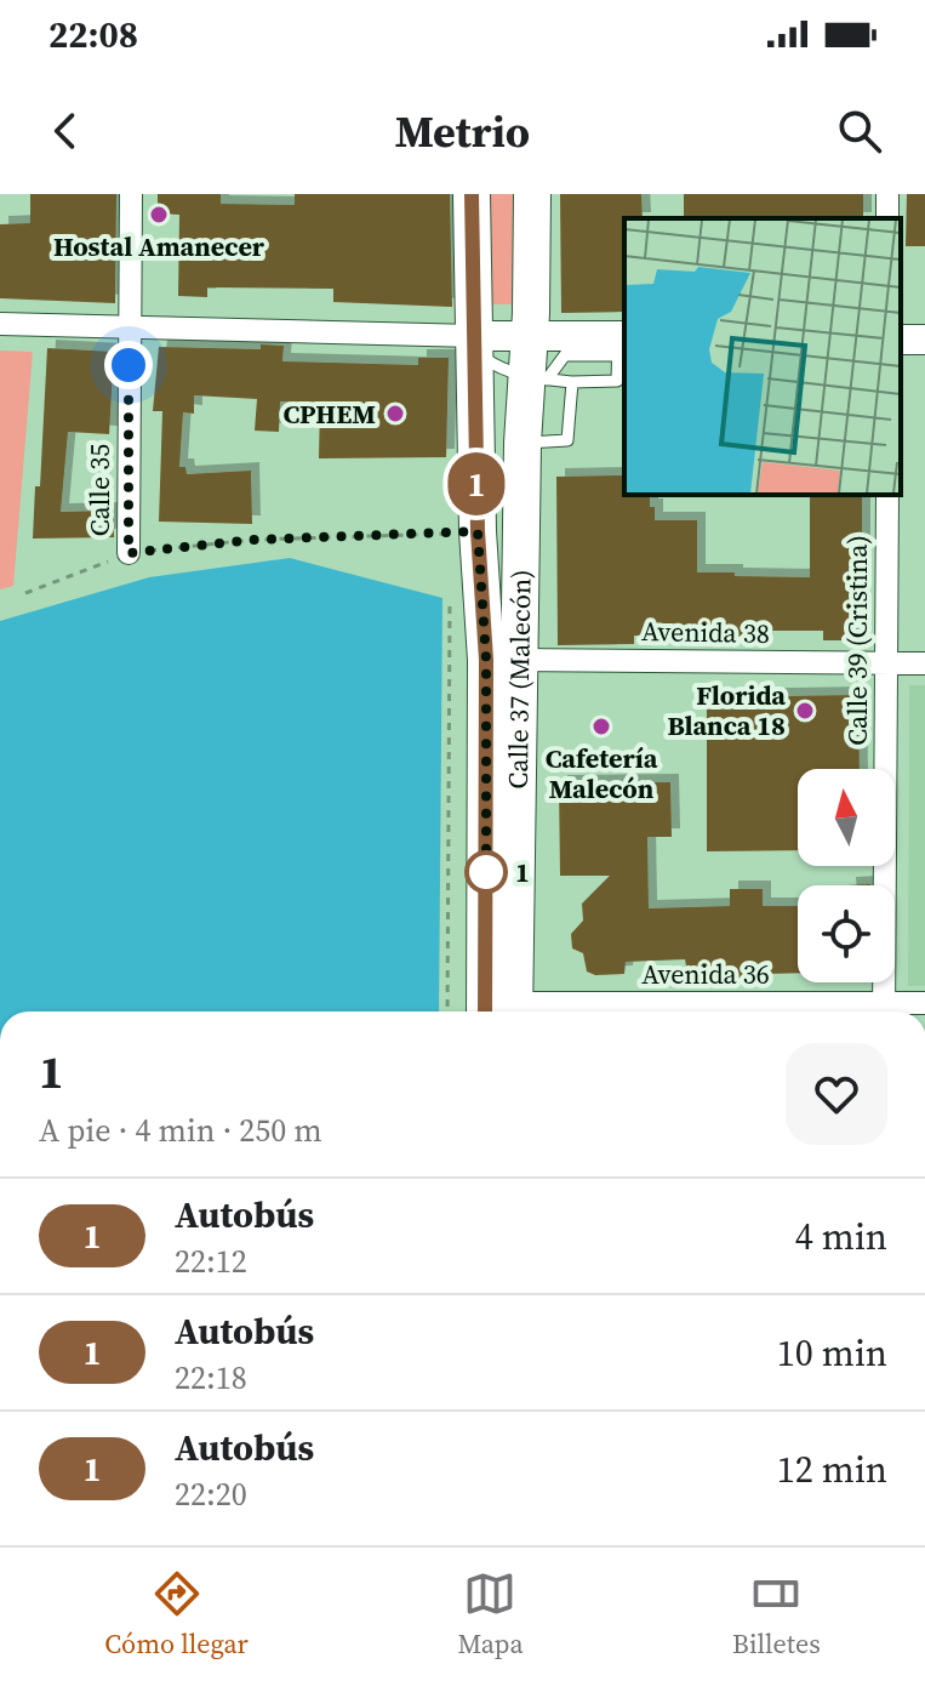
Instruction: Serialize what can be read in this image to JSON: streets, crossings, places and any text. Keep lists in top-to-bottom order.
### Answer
{
  "streets": {
    "main road": ["Calle 37 (Malecón)"],
    "street": [
      "Calle 35",
      "Avenida 38",
      "Calle 39 (Cristina)",
      "Avenida 36"
    ]
  },
  "crossings": [
    ["Avenida 38", "Calle 39 (Cristina)"],
    ["Avenida 38", "Calle 37 (Malecón)"],
    ["Calle 39 (Cristina)", "Avenida 36"]
  ],
  "places": [
    "Hostal Amanecer",
    "CPHEM",
    "Florida Blanca 18",
    "Cafetería Malecón",
    "1"
  ],
  "lines": ["bus line 1"],
  "north": "top",
  "page": {
    "status": "22:08",
    "header": "Metrio",
    "on_map": "1",
    "heading": ["1", "A pie · 4 min · 250 m"],
    "list": [
      {
        "mark": "1",
        "name": "Autobús",
        "note": "22:12",
        "value": "4 min"
      },
      {
        "mark": "1",
        "name": "Autobús",
        "note": "22:18",
        "value": "10 min"
      },
      {
        "mark": "1",
        "name": "Autobús",
        "note": "22:20",
        "value": "12 min"
      }
    ],
    "tabs": ["Cómo llegar", "Mapa", "Billetes"]
  }
}
